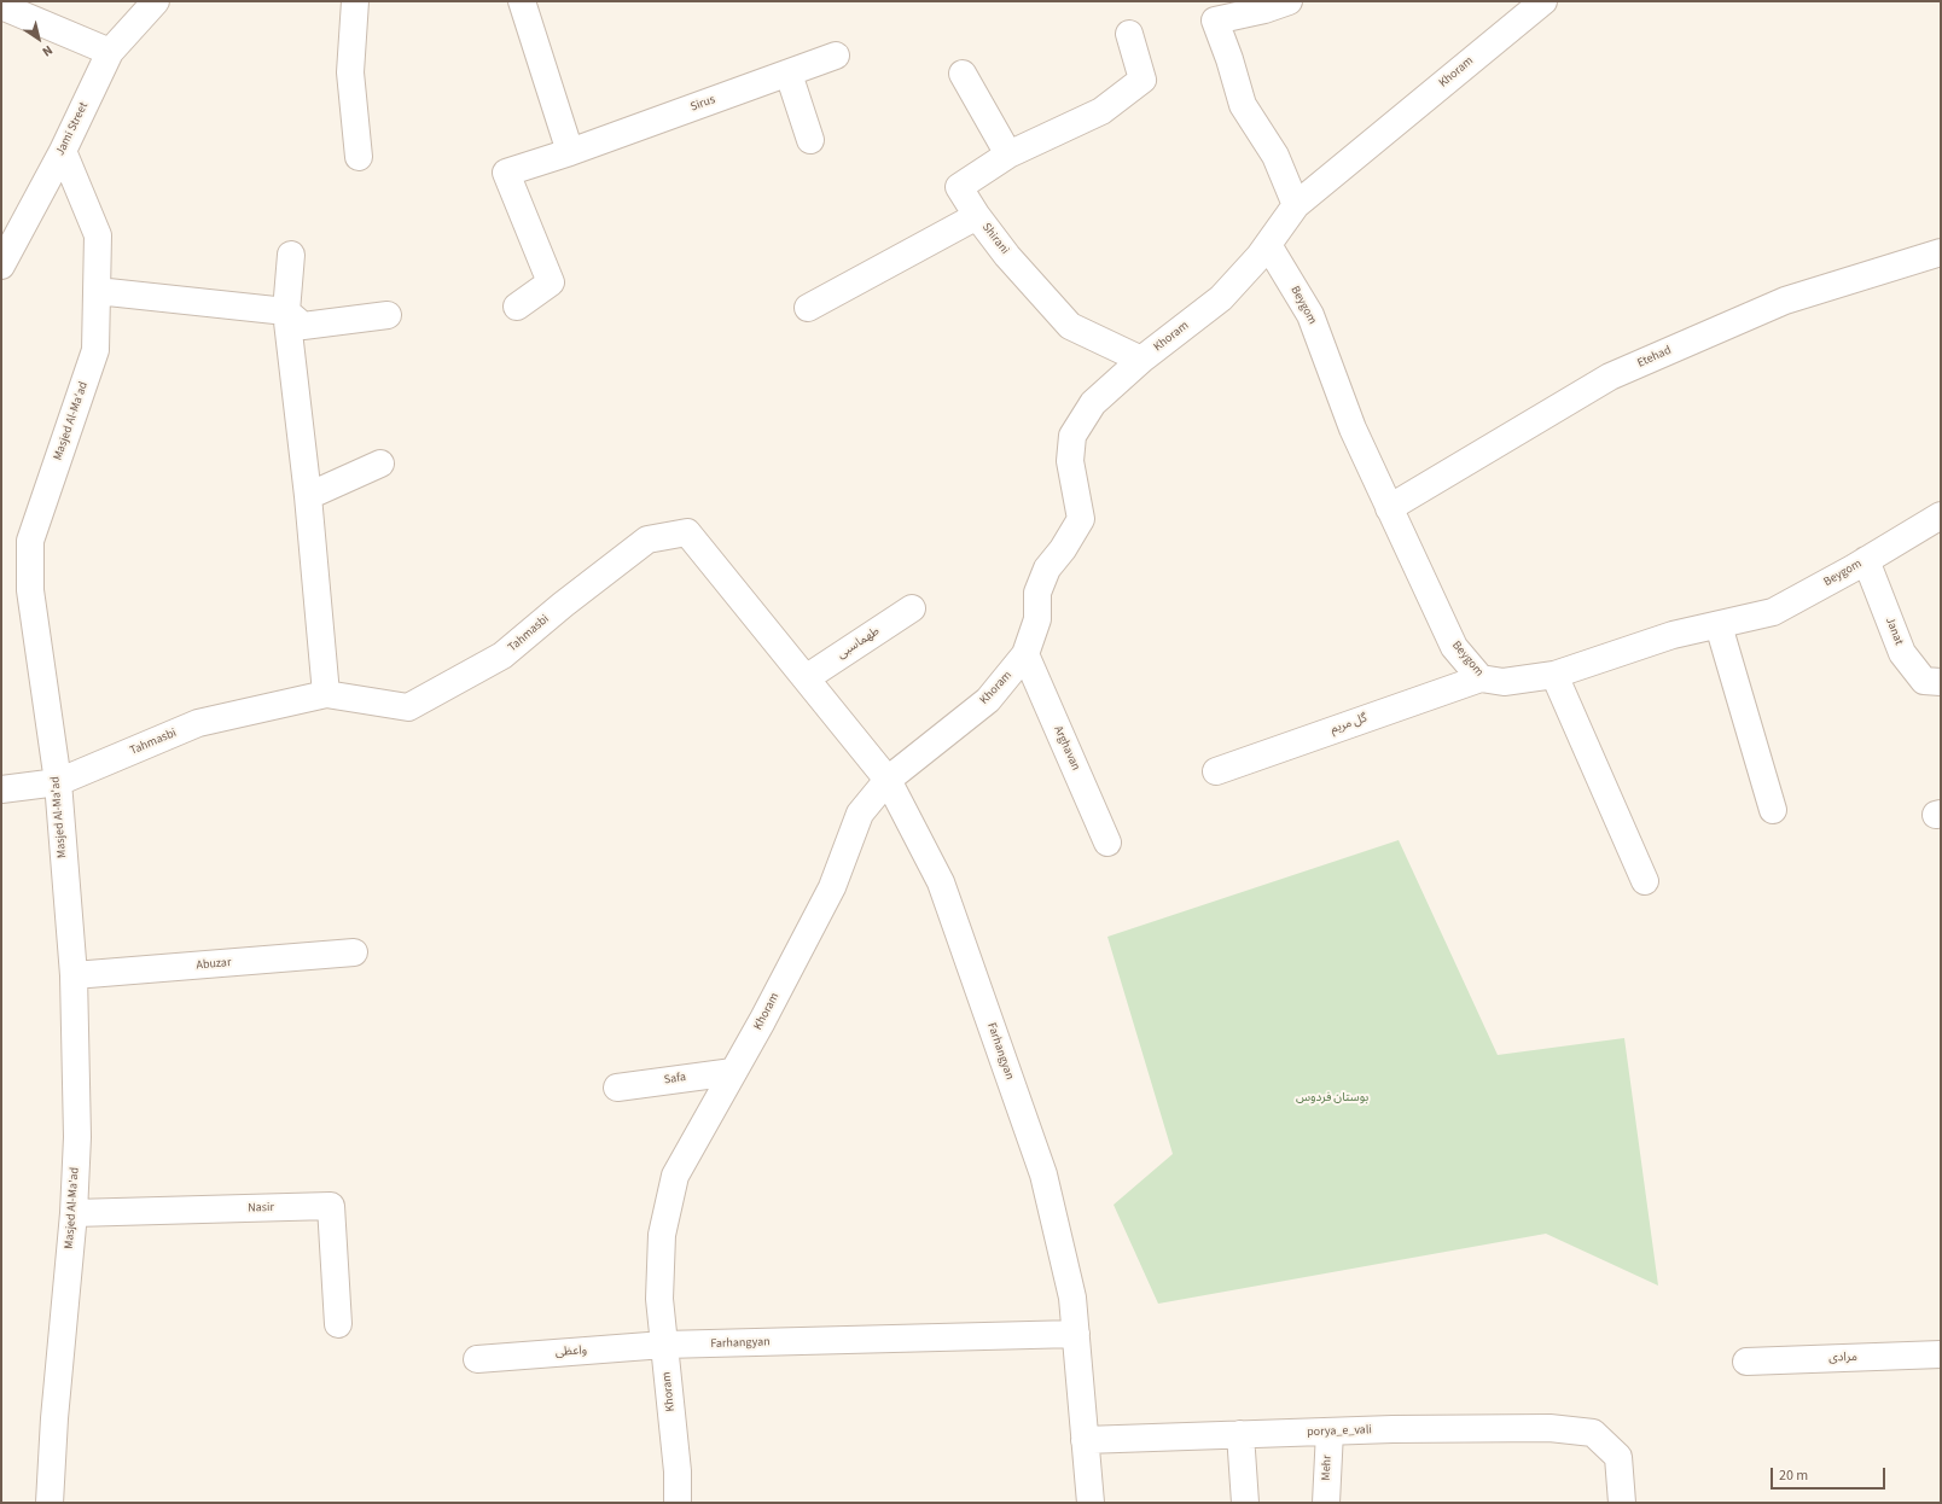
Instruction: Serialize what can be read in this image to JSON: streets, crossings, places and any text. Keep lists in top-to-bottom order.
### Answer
{
  "streets": {
    "street": [
      "Khoram",
      "Sirus",
      "Jami Street",
      "Shirani",
      "Beygom",
      "Etehad",
      "Masjed Al-Ma'ad",
      "Janat",
      "Tahmasbi",
      "طهماسبی",
      "گل مریم",
      "Arghavan",
      "Abuzar",
      "Farhangyan",
      "Safa",
      "Nasir",
      "واعظی",
      "مرادی",
      "porya_e_vali",
      "Mehr"
    ]
  },
  "crossings": [
    ["Khoram", "Shirani"],
    ["Khoram", "Beygom"],
    ["Khoram", "Tahmasbi"],
    ["Khoram", "Arghavan"],
    ["Khoram", "Farhangyan"],
    ["Khoram", "Safa"],
    ["Khoram", "واعظی"],
    ["Jami Street", "Masjed Al-Ma'ad"],
    ["Beygom", "Etehad"],
    ["Beygom", "Janat"],
    ["Beygom", "گل مریم"],
    ["Masjed Al-Ma'ad", "Tahmasbi"],
    ["Masjed Al-Ma'ad", "Abuzar"],
    ["Masjed Al-Ma'ad", "Nasir"],
    ["Tahmasbi", "طهماسبی"],
    ["Tahmasbi", "Farhangyan"],
    ["Farhangyan", "واعظی"],
    ["Farhangyan", "porya_e_vali"],
    ["porya_e_vali", "Mehr"]
  ],
  "parks": ["بوستان فردوس"],
  "scale_bar": "20 m",
  "north": "bottom right"
}
